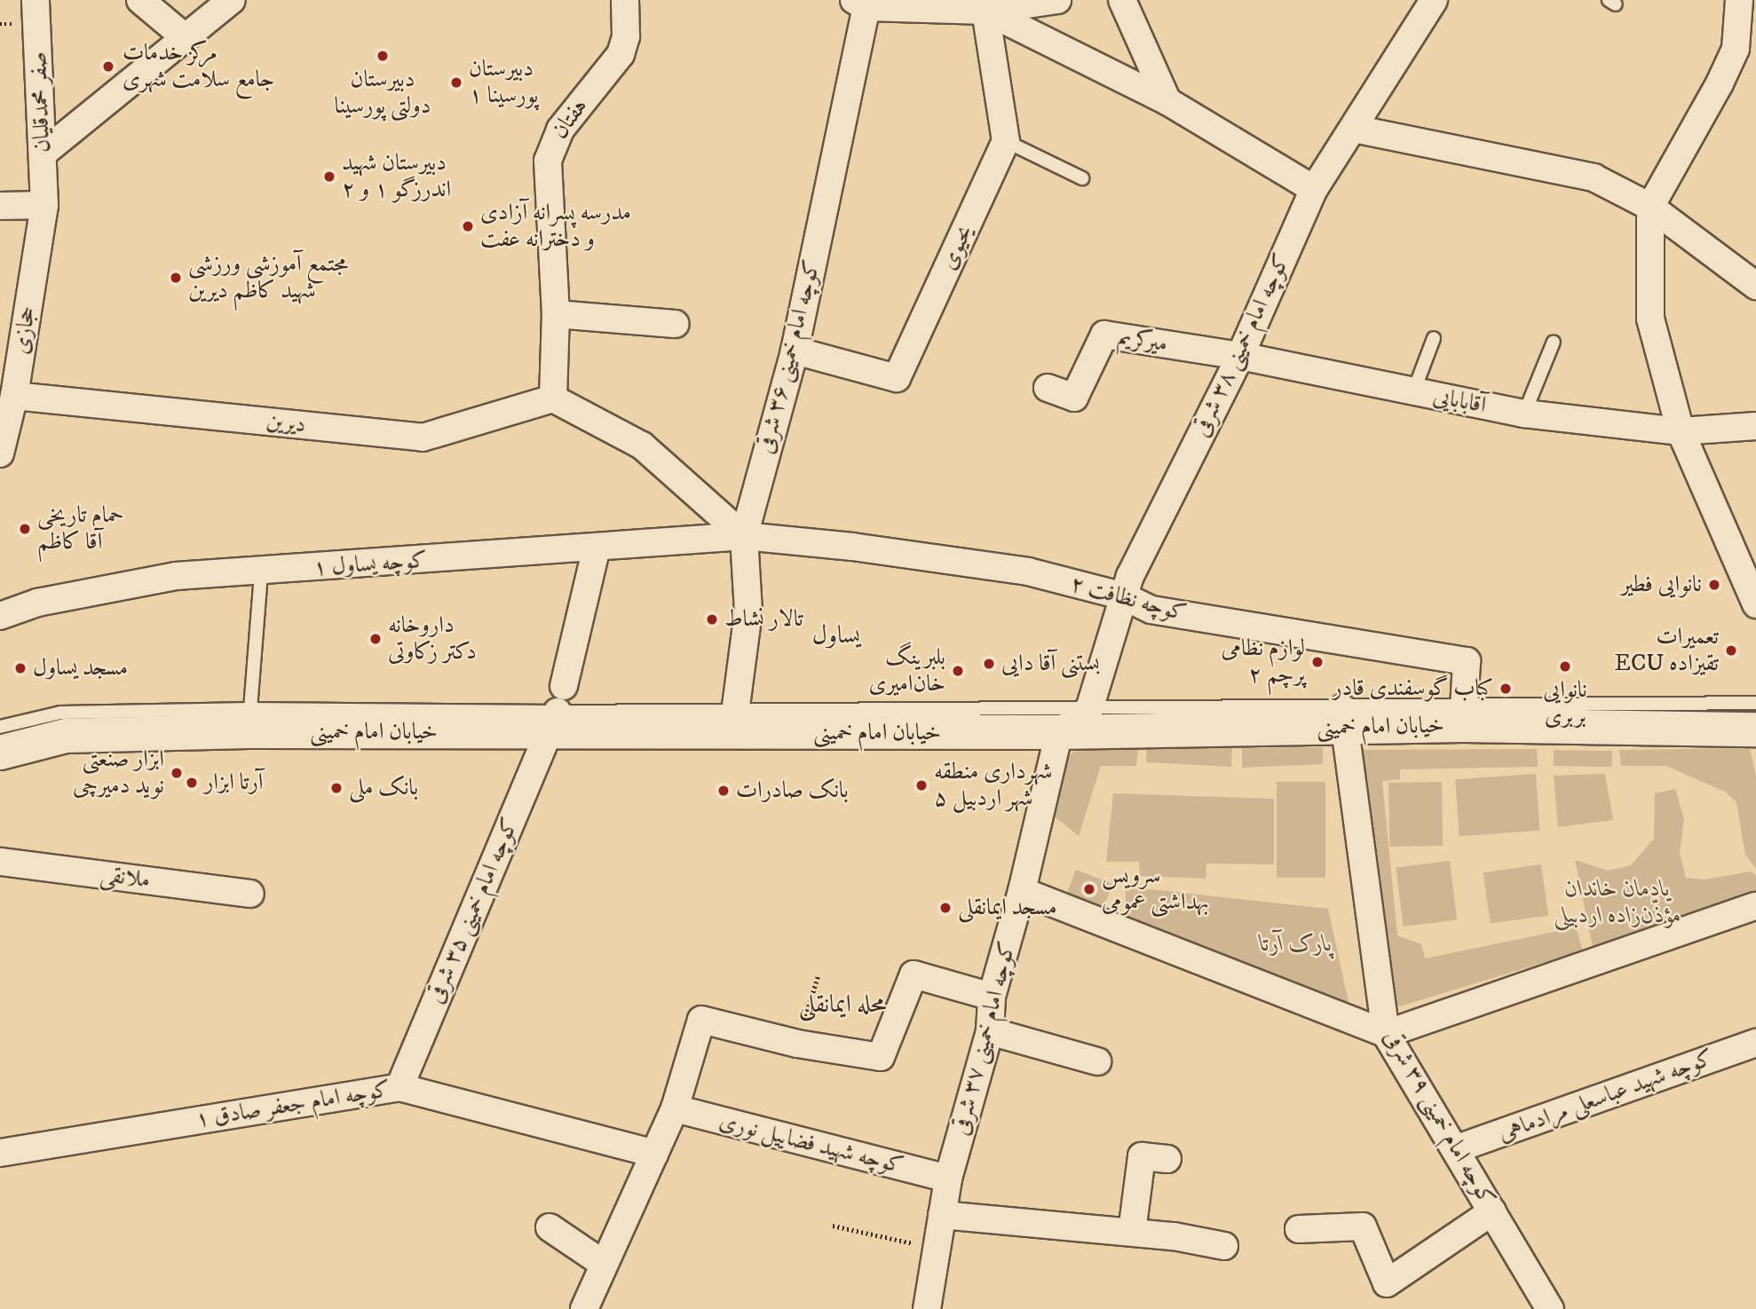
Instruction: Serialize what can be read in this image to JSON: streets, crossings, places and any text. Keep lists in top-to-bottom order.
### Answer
{
  "streets": {
    "main road": ["خیابان امام خمینی"],
    "street": [
      "صفر محمدقلیان",
      "هفتان",
      "یحیوی",
      "حجازی",
      "میرکریم",
      "کوچه امام خمینی ۳۸ شرقی",
      "کوچه امام خمینی ۳۶ شرقی",
      "آقابابایی",
      "دیرین",
      "کوچه یساول ۱",
      "کوچه نظافت ۲",
      "ملانقی",
      "کوچه امام خمینی ۳۵ شرقی",
      "کوچه امام خمینی ۳۷ شرقی",
      "کوچه شهید عباسعلی مرادماهی",
      "کوچه امام جعفر صادق ۱",
      "کوچه امام خمینی ۳۹ شرقی",
      "کوچه شهید فضاییل نوری"
    ]
  },
  "crossings": [
    ["صفر محمدقلیان", "حجازی"],
    ["هفتان", "دیرین"],
    ["یحیوی", "کوچه امام خمینی ۳۶ شرقی"],
    ["حجازی", "دیرین"],
    ["میرکریم", "کوچه امام خمینی ۳۸ شرقی"],
    ["میرکریم", "آقابابایی"],
    ["کوچه امام خمینی ۳۸ شرقی", "آقابابایی"],
    ["کوچه امام خمینی ۳۸ شرقی", "کوچه نظافت ۲"],
    ["کوچه امام خمینی ۳۶ شرقی", "کوچه یساول ۱"],
    ["کوچه امام خمینی ۳۶ شرقی", "کوچه نظافت ۲"],
    ["کوچه امام خمینی ۳۶ شرقی", "خیابان امام خمینی"],
    ["کوچه یساول ۱", "کوچه نظافت ۲"],
    ["کوچه نظافت ۲", "خیابان امام خمینی"],
    ["خیابان امام خمینی", "کوچه امام خمینی ۳۵ شرقی"],
    ["خیابان امام خمینی", "کوچه امام خمینی ۳۷ شرقی"],
    ["خیابان امام خمینی", "کوچه امام خمینی ۳۹ شرقی"],
    ["کوچه امام خمینی ۳۵ شرقی", "کوچه امام جعفر صادق ۱"],
    ["کوچه امام خمینی ۳۷ شرقی", "کوچه شهید فضاییل نوری"],
    ["کوچه شهید عباسعلی مرادماهی", "کوچه امام خمینی ۳۹ شرقی"]
  ],
  "districts": ["یساول", "محله ایمانقلی"],
  "parks": ["یادمان خاندان مؤذّن‌زاده اردبیلی", "پارک آرتا"],
  "places": [
    "دبیرستان دولتی پورسینا",
    "مرکز خدمات جامع سلامت شهری",
    "دبیرستان پورسینا ۱",
    "دبیرستان شهید اندرزگو ۱ و ۲",
    "مدرسه پسرانه آزادی و دخترانه عفت",
    "مجتمع آموزشی ورزشی شهید کاظم دیرین",
    "حمام تاریخی آقا کاظم",
    "نانوایی فطیر",
    "تالار نشاط",
    "داروخانه دکتر زکاوتی",
    "تعمیرات ECU تقیزاده",
    "لوازم نظامی پرچم ۲",
    "بستنی آقا دایی",
    "نانوایی بربری",
    "مسجد یساول",
    "بلبرینگ خان‌امیری",
    "کباب گوسفندی قادر",
    "ابزار صنعتی نوید دمیرچی",
    "آرتا ابزار",
    "شهرداری منطقه ۵ شهر اردبیل",
    "بانک ملی",
    "بانک صادرات",
    "سرویس بهداشتی عمومی",
    "مسجد ایمانقلی"
  ]
}
